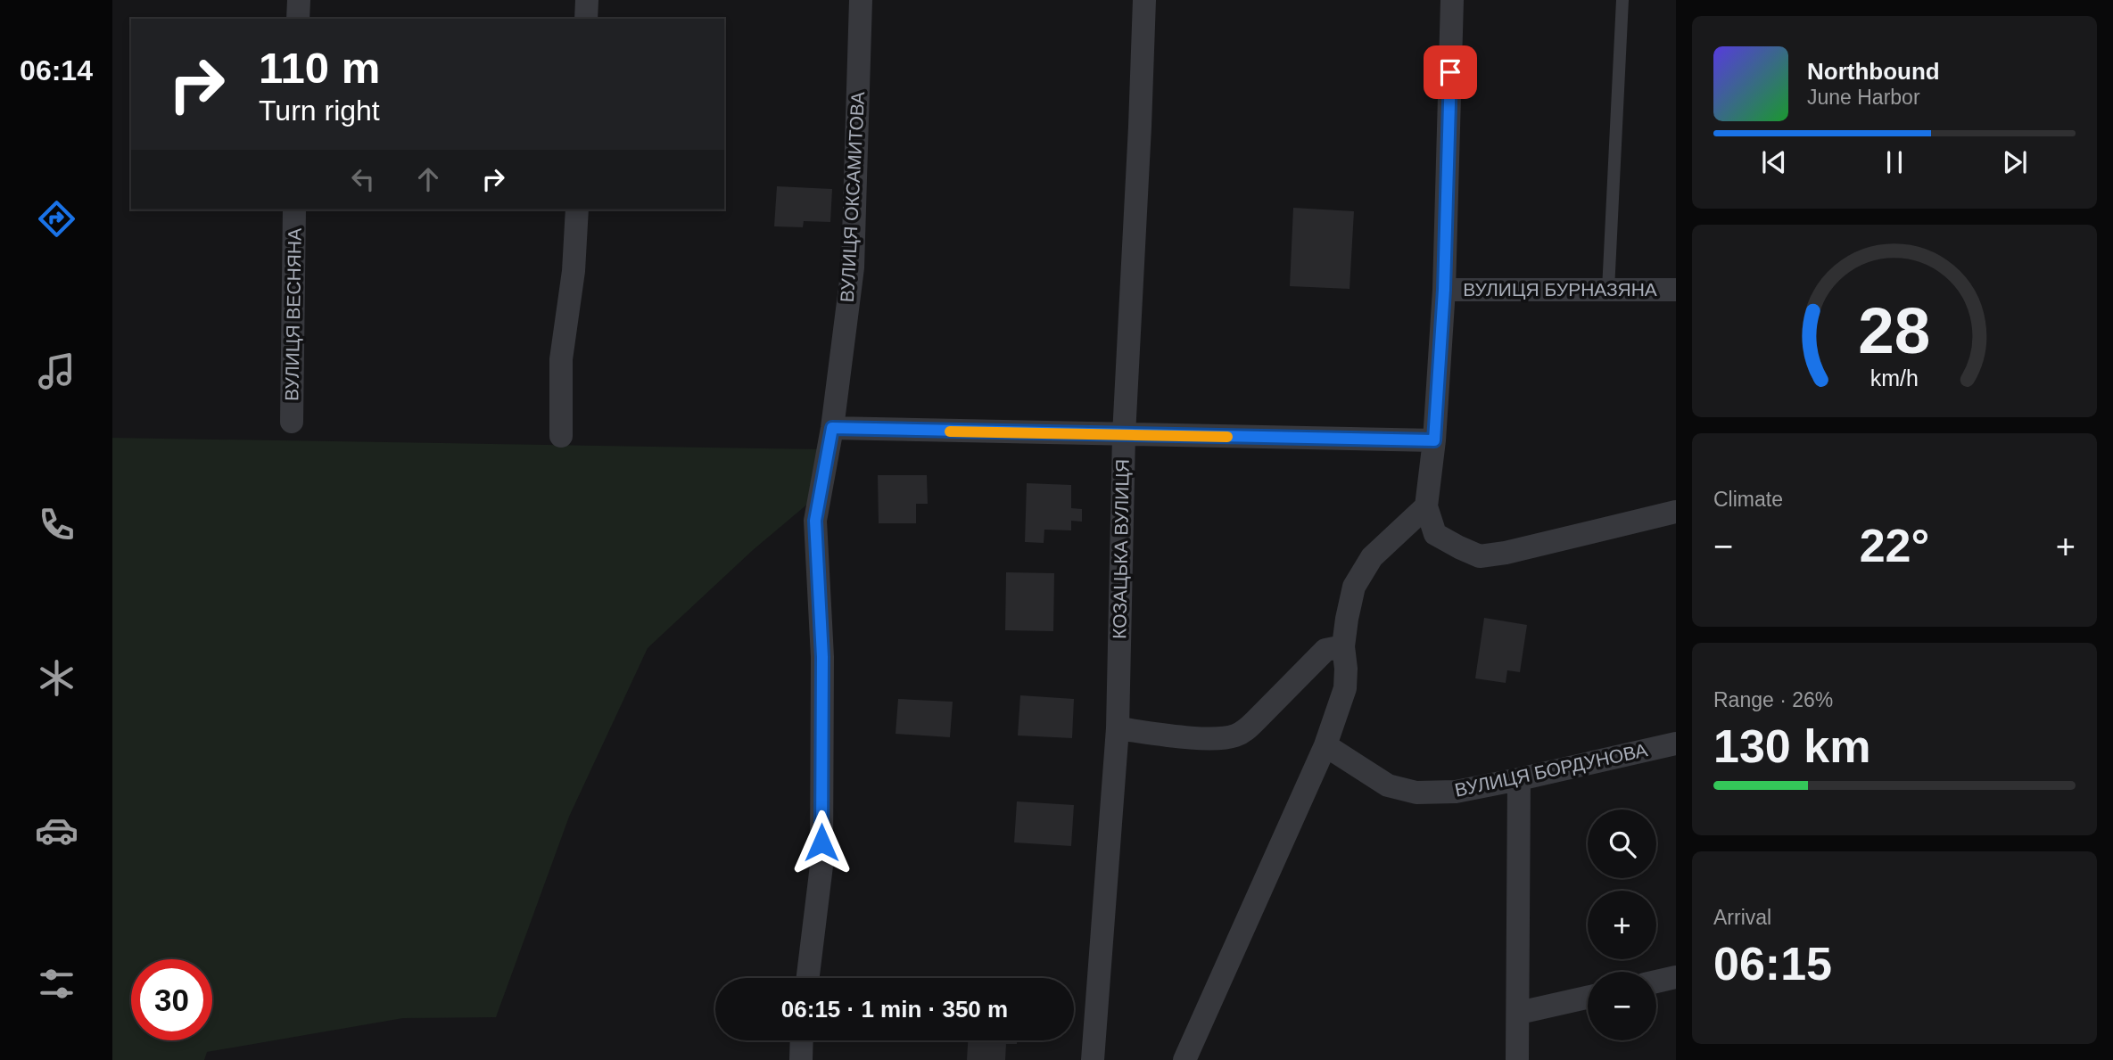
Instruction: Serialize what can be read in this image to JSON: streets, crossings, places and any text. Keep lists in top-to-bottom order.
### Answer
{
  "streets": {
    "street": [
      "ВУЛИЦЯ ОКСАМИТОВА",
      "ВУЛИЦЯ БУРНАЗЯНА",
      "ВУЛИЦЯ ВЕСНЯНА",
      "КОЗАЦЬКА ВУЛИЦЯ",
      "ВУЛИЦЯ БОРДУНОВА"
    ]
  },
  "page": {
    "tabs": "06:14",
    "turn": ["110 m", "Turn right"],
    "song": ["Northbound", "June Harbor"],
    "tile": [
      "Climate",
      ["Range · 26%", "130 km"],
      ["Arrival", "06:15"]
    ],
    "heat": ["−", "22°", "+"],
    "map_buttons": ["+", "−"],
    "limit": "30",
    "trip": "06:15 · 1 min · 350 m",
    "gauge": ["28", "km/h"]
  }
}
